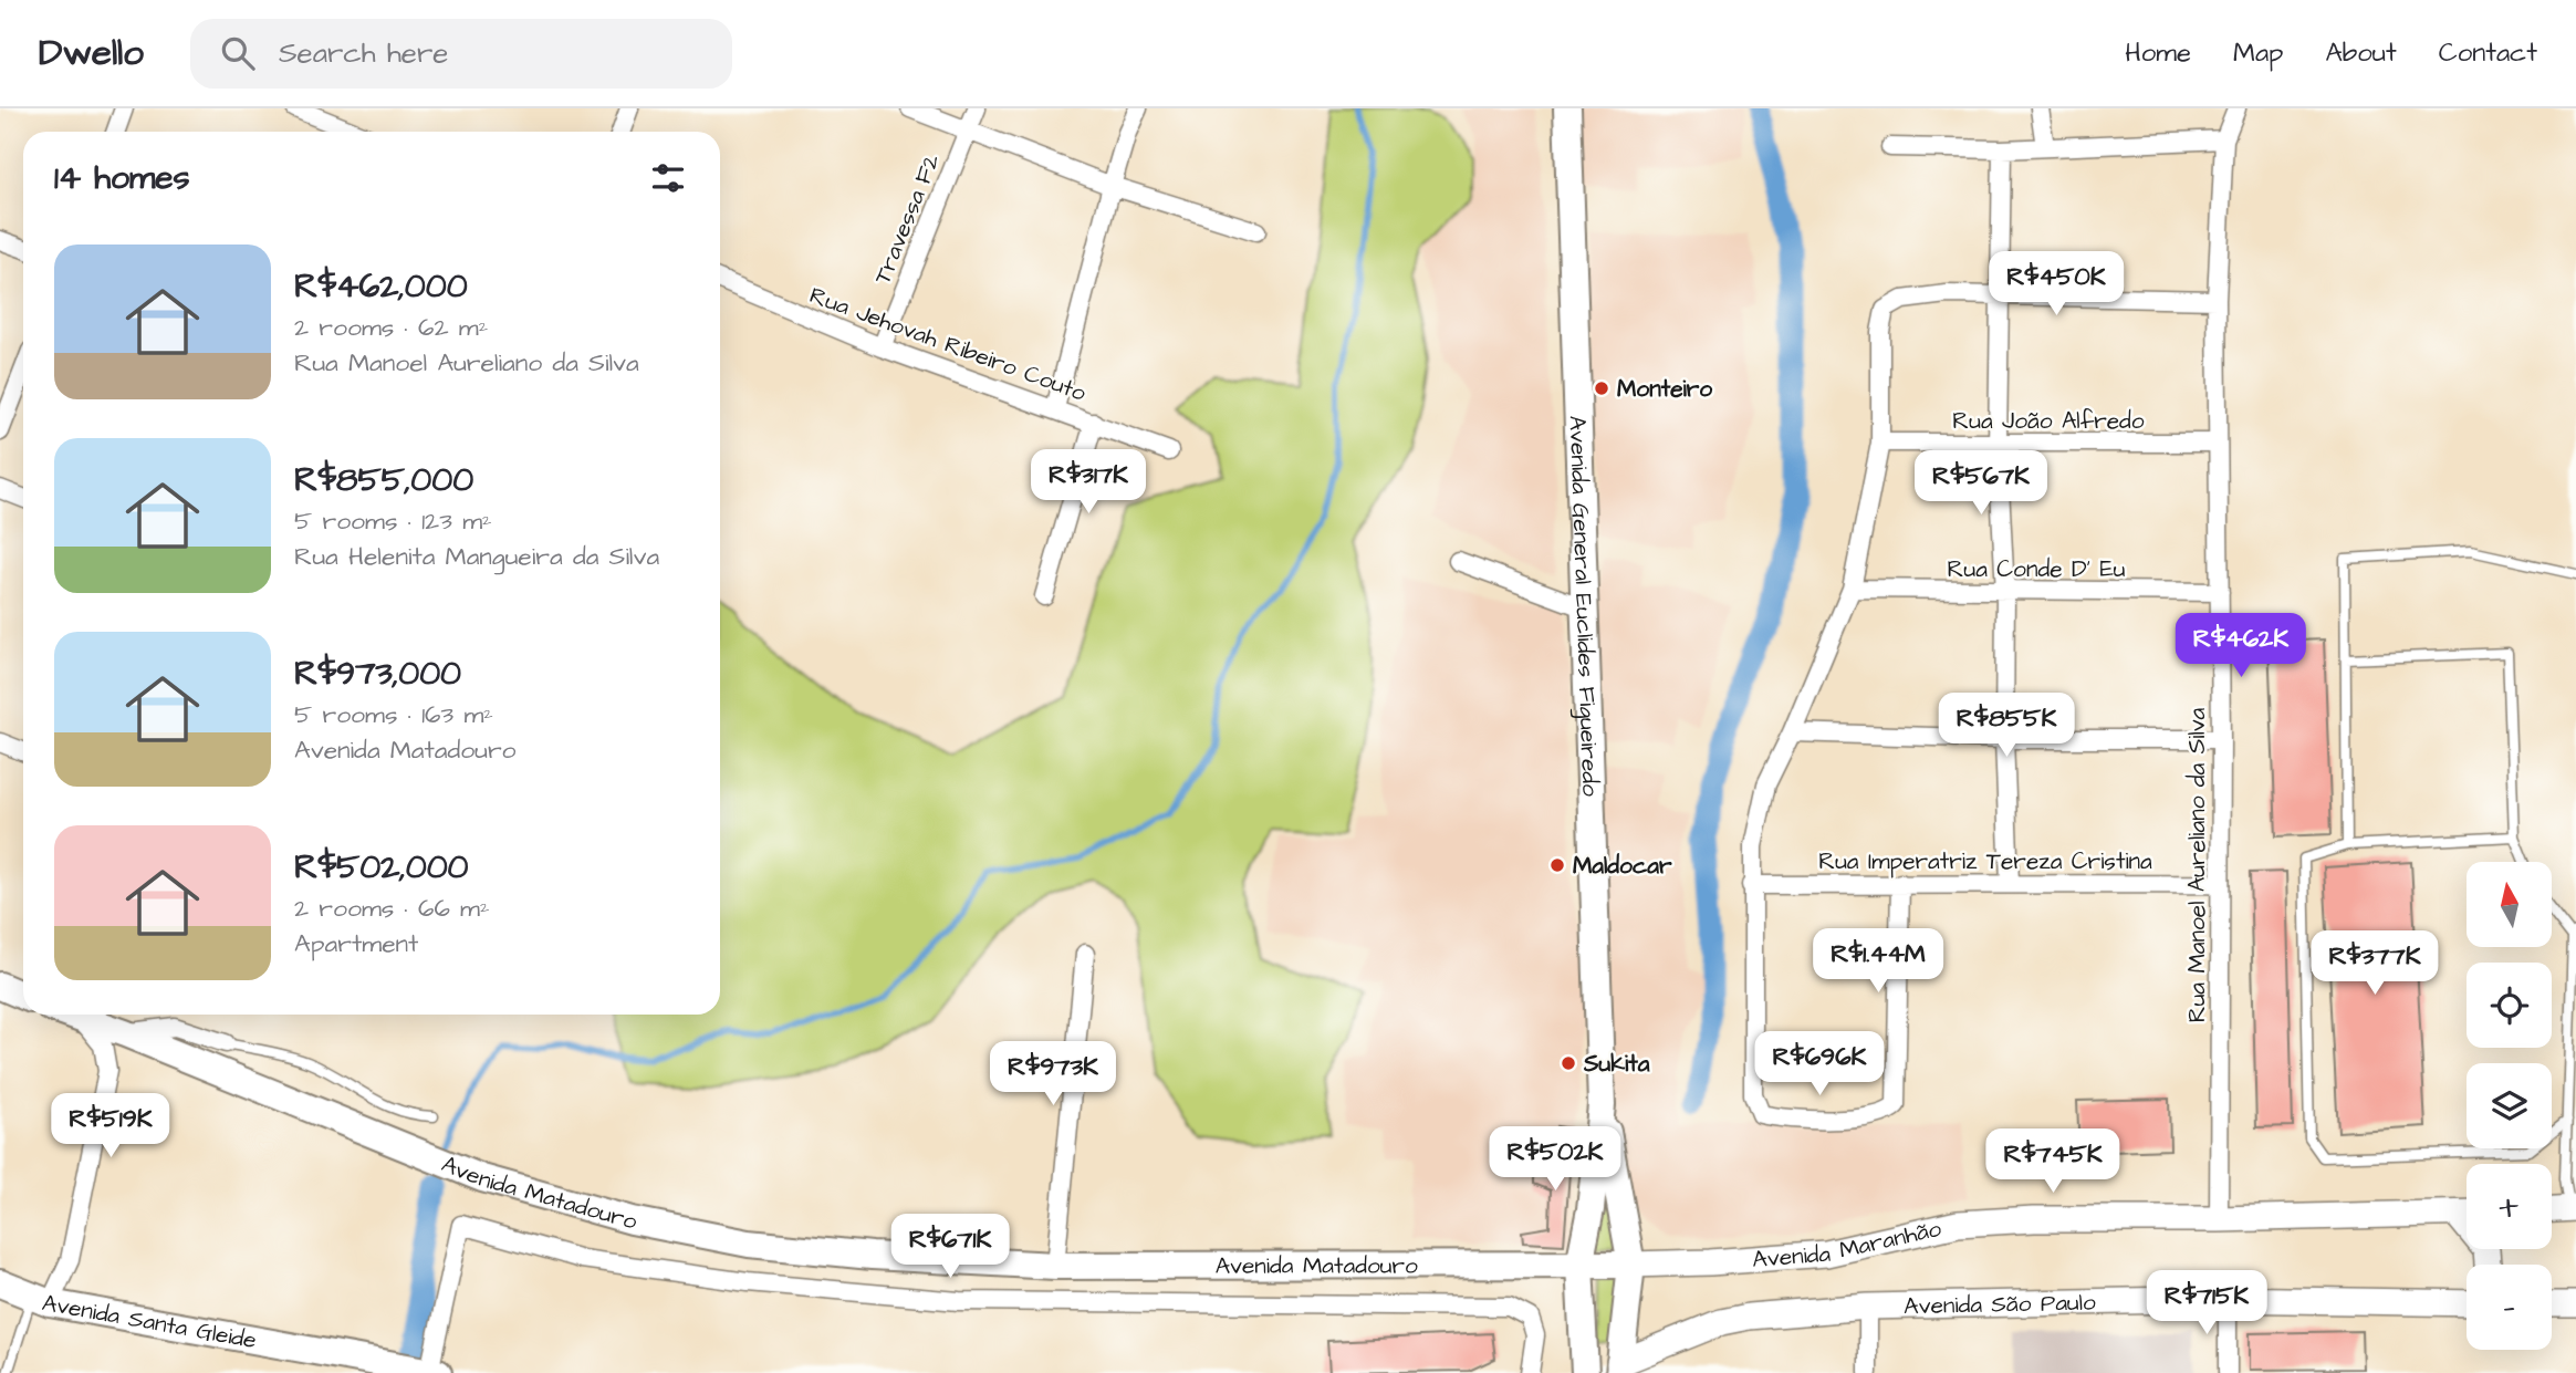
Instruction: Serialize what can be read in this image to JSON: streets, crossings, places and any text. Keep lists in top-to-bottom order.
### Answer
{
  "streets": {
    "main road": [
      "Avenida General Euclides Figueiredo",
      "Avenida Matadouro",
      "Avenida Maranhão",
      "Avenida São Paulo",
      "Avenida Santa Gleide"
    ],
    "street": [
      "Travessa F2",
      "Rua Jehovah Ribeiro Couto",
      "Rua João Alfredo",
      "Rua Conde D' Eu",
      "Rua Imperatriz Tereza Cristina",
      "Rua Manoel Aureliano da Silva"
    ]
  },
  "crossings": [
    ["Travessa F2", "Rua Jehovah Ribeiro Couto"],
    ["Rua João Alfredo", "Rua Manoel Aureliano da Silva"],
    ["Rua Conde D' Eu", "Rua Manoel Aureliano da Silva"],
    ["Avenida General Euclides Figueiredo", "Avenida Matadouro"],
    ["Avenida General Euclides Figueiredo", "Avenida Maranhão"],
    ["Avenida General Euclides Figueiredo", "Avenida São Paulo"],
    ["Rua Imperatriz Tereza Cristina", "Rua Manoel Aureliano da Silva"],
    ["Rua Manoel Aureliano da Silva", "Avenida Maranhão"],
    ["Avenida Matadouro", "Avenida Maranhão"]
  ],
  "places": ["Monteiro", "Maldocar", "Sukita"],
  "north": "top",
  "page": {
    "header": "Dwello",
    "search": "Search here",
    "nav": [
      "Home",
      "Map",
      "About",
      "Contact"
    ],
    "heading": "14 homes",
    "list": [
      {
        "name": "R$462,000",
        "note": "2 rooms · 62 m² · Rua Manoel Aureliano da Silva"
      },
      {
        "name": "R$855,000",
        "note": "5 rooms · 123 m² · Rua Helenita Mangueira da Silva"
      },
      {
        "name": "R$973,000",
        "note": "5 rooms · 163 m² · Avenida Matadouro"
      },
      {
        "name": "R$502,000",
        "note": "2 rooms · 66 m² · Apartment"
      }
    ],
    "price": [
      "R$450K",
      "R$317K",
      "R$567K",
      "R$462K",
      "R$855K",
      "R$1.44M",
      "R$377K",
      "R$696K",
      "R$973K",
      "R$519K",
      "R$502K",
      "R$745K",
      "R$671K",
      "R$715K"
    ],
    "map_buttons": ["+", "−"]
  }
}
